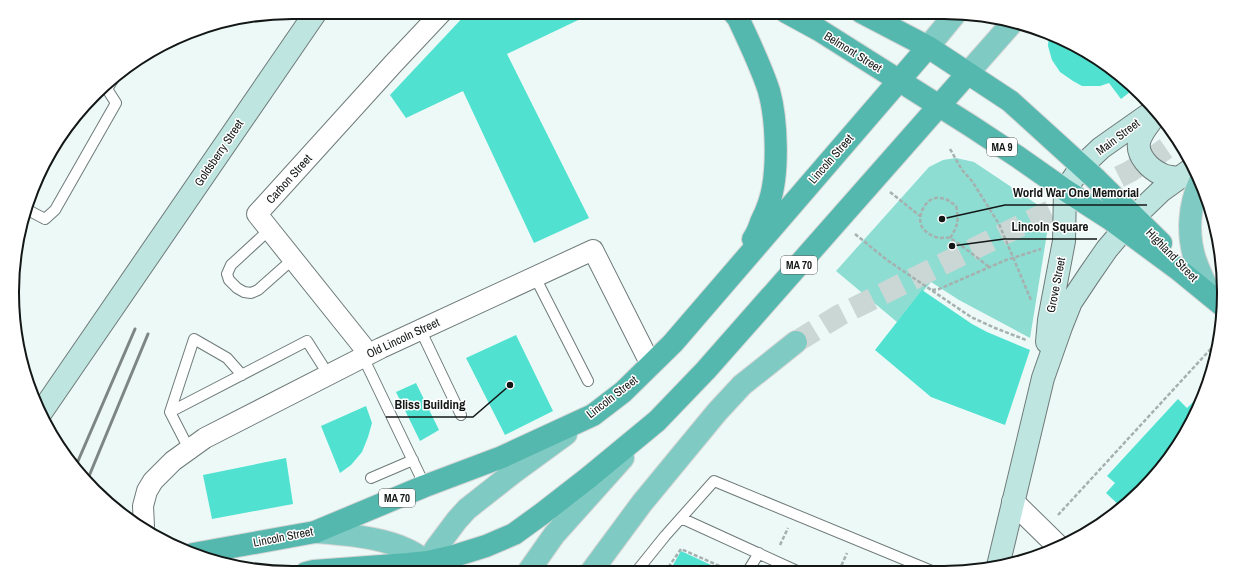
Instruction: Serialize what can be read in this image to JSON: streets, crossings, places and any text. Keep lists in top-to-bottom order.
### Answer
{
  "streets": {
    "highway": [
      "Belmont Street",
      "MA 9",
      "Lincoln Street",
      "Highland Street",
      "MA 70"
    ],
    "main road": ["Main Street", "Goldsberry Street", "Grove Street"],
    "street": ["Carbon Street", "Old Lincoln Street"]
  },
  "crossings": [
    ["Belmont Street", "MA 9"],
    ["Belmont Street", "Lincoln Street"],
    ["Belmont Street", "MA 70"],
    ["Main Street", "MA 9"],
    ["MA 9", "Lincoln Street"],
    ["MA 9", "Highland Street"],
    ["MA 9", "MA 70"],
    ["MA 9", "Grove Street"],
    ["Lincoln Street", "MA 70"],
    ["Lincoln Street", "Old Lincoln Street"],
    ["Carbon Street", "Old Lincoln Street"],
    ["Highland Street", "Grove Street"]
  ],
  "places": ["World War One Memorial", "Lincoln Square", "Bliss Building"]
}
